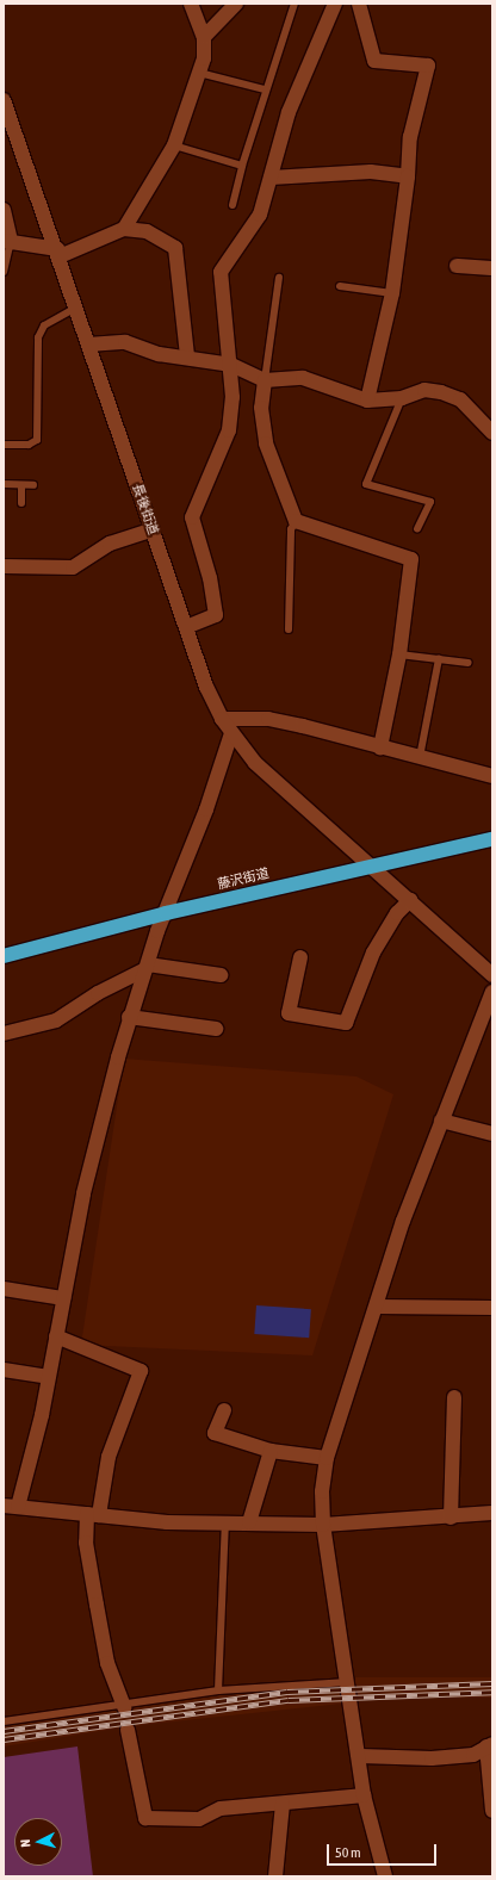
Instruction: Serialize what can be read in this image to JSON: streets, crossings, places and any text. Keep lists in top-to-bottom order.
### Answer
{
  "streets": {
    "highway": ["藤沢街道"],
    "street": ["長後街道"]
  },
  "crossings": [
    ["長後街道", "藤沢街道"]
  ],
  "scale_bar": "50 m",
  "north": "left"
}
